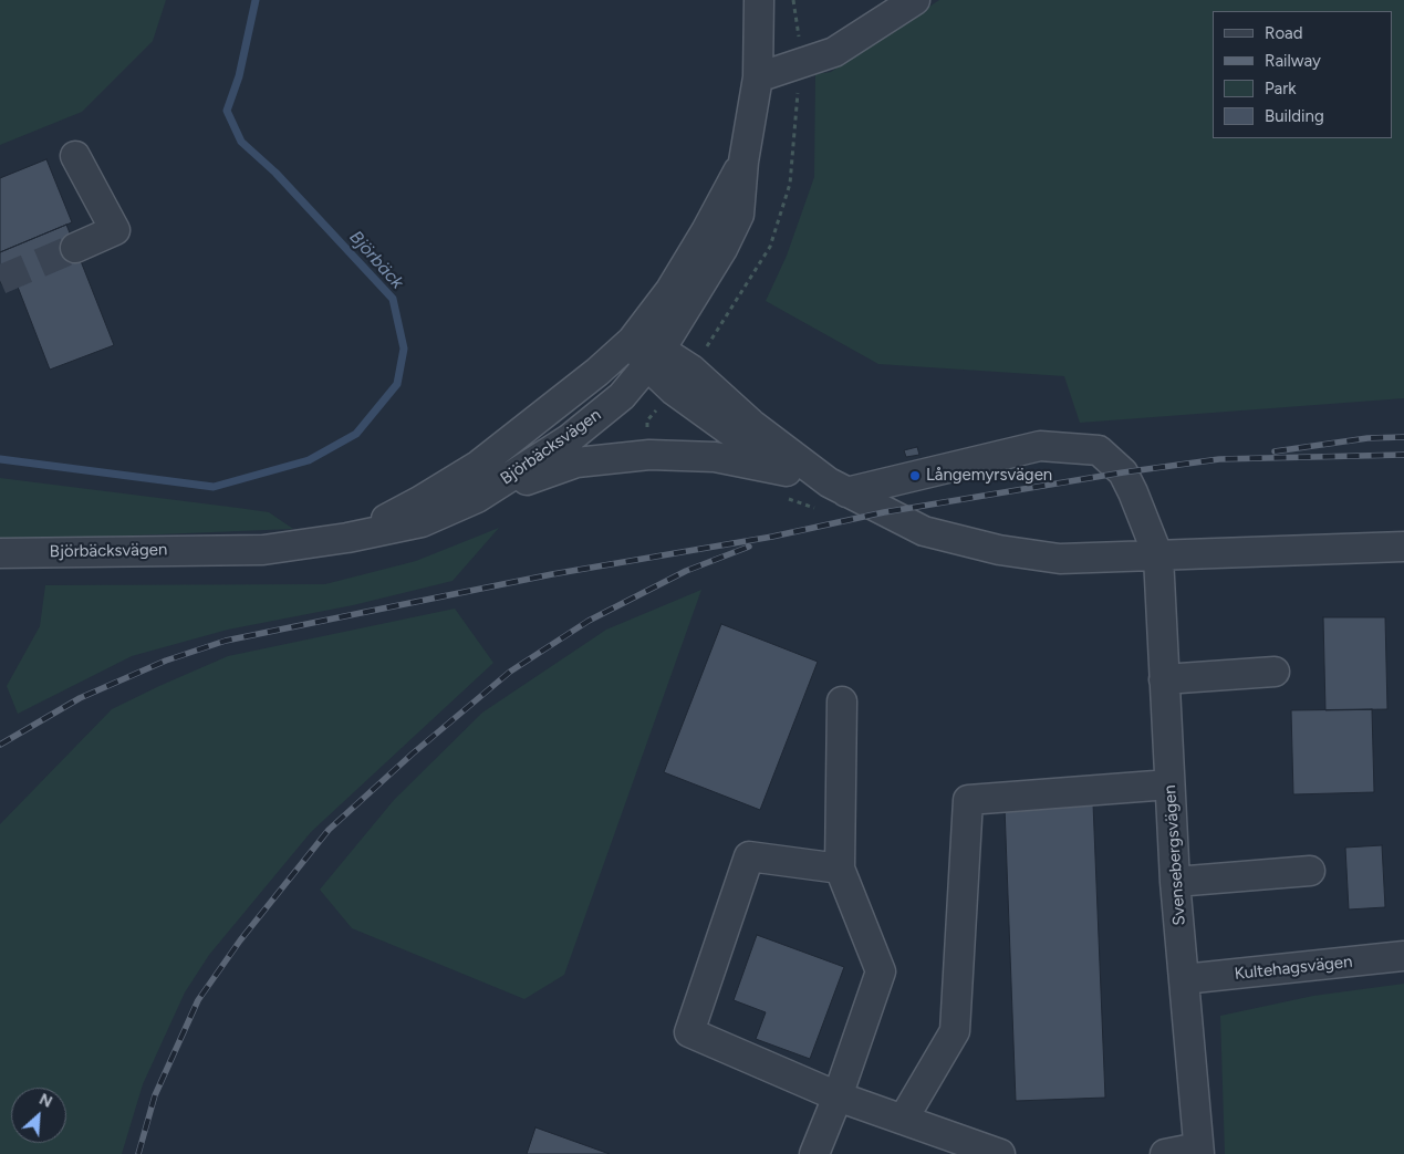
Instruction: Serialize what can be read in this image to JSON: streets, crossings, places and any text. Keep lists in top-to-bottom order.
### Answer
{
  "streets": {
    "street": ["Björbäcksvägen", "Svensebergsvägen", "Kultehagsvägen"]
  },
  "crossings": [
    ["Svensebergsvägen", "Kultehagsvägen"]
  ],
  "water": ["Björbäck"],
  "places": ["Långemyrsvägen"],
  "legend": [
    "Road",
    "Railway",
    "Park",
    "Building"
  ],
  "north": "top right"
}
